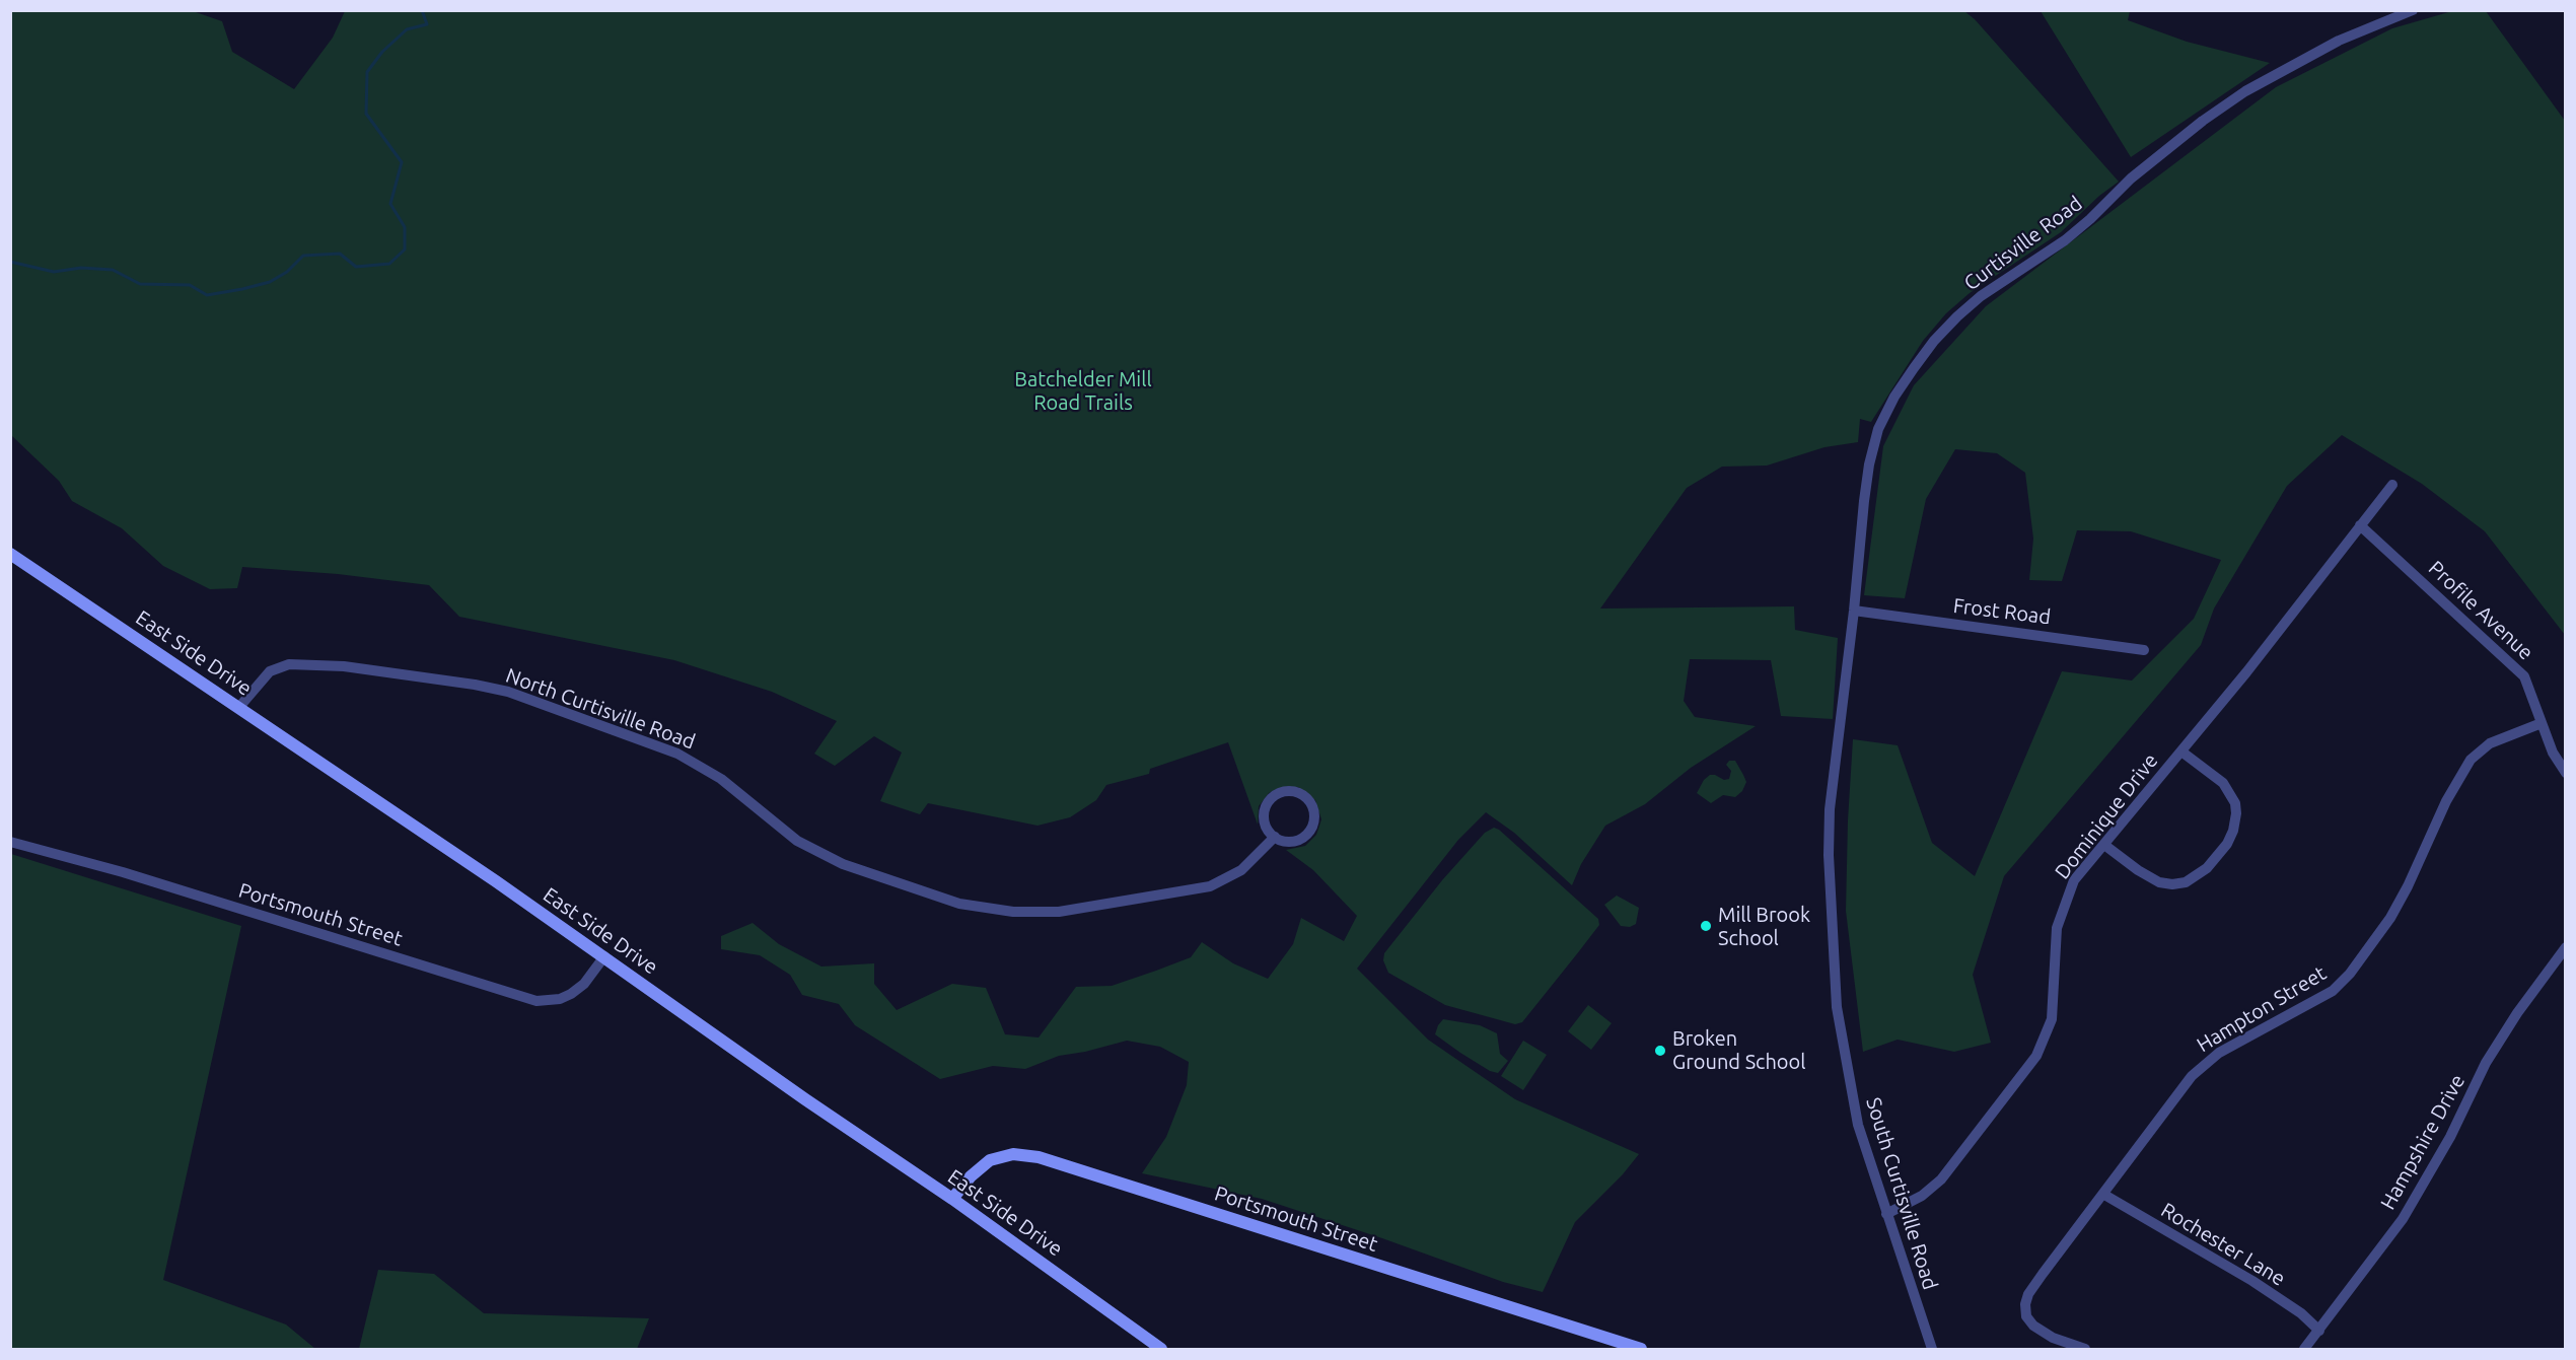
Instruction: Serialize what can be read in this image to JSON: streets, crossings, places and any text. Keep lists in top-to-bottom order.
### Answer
{
  "streets": {
    "main road": ["East Side Drive", "Portsmouth Street"],
    "street": [
      "Curtisville Road",
      "Profile Avenue",
      "Frost Road",
      "North Curtisville Road",
      "Dominique Drive",
      "Hampton Street",
      "Hampshire Drive",
      "South Curtisville Road",
      "Rochester Lane"
    ]
  },
  "crossings": [
    ["Curtisville Road", "Frost Road"],
    ["Curtisville Road", "South Curtisville Road"],
    ["Profile Avenue", "Dominique Drive"],
    ["Profile Avenue", "Hampton Street"],
    ["Frost Road", "South Curtisville Road"],
    ["East Side Drive", "North Curtisville Road"],
    ["East Side Drive", "Portsmouth Street"],
    ["Dominique Drive", "South Curtisville Road"],
    ["Hampton Street", "Rochester Lane"],
    ["Hampshire Drive", "Rochester Lane"]
  ],
  "parks": ["Batchelder Mill Road Trails"],
  "places": ["Mill Brook School", "Broken Ground School"]
}
